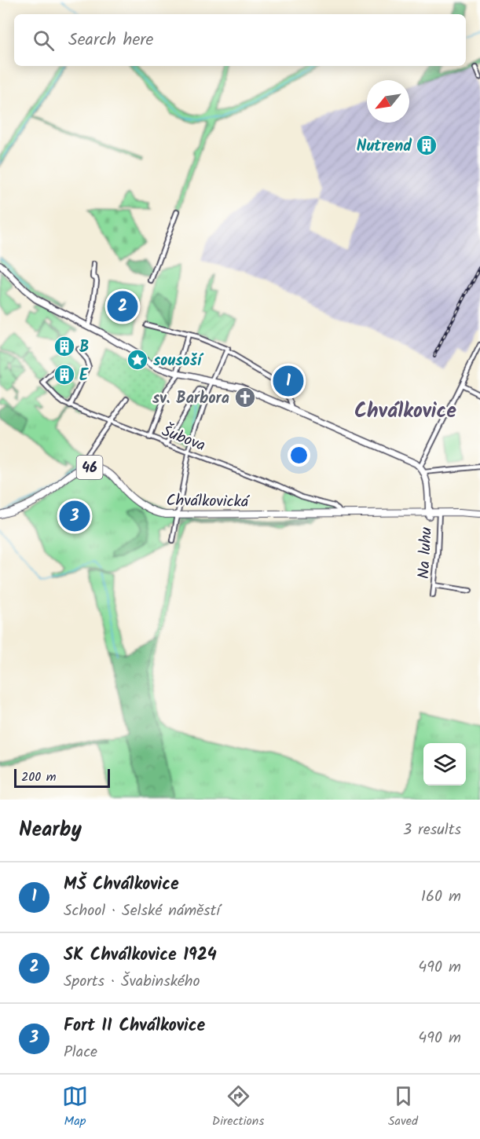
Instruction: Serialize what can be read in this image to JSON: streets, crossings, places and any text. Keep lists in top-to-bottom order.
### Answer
{
  "streets": {
    "main road": ["46", "Chválkovická"],
    "street": ["Šubova", "Na luhu"]
  },
  "crossings": [
    ["Šubova", "Chválkovická"],
    ["46", "Chválkovická"],
    ["Chválkovická", "Na luhu"]
  ],
  "districts": ["Chválkovice"],
  "places": {
    "building": ["Nutrend", "B", "E"],
    "place": ["sousoší"],
    "church": ["sv. Barbora"]
  },
  "scale_bar": "200 m",
  "north": "bottom left",
  "page": {
    "search": "Search here",
    "pins": ["2", "1", "3"],
    "scale": "200 m",
    "heading": ["Nearby", "3 results"],
    "list": [
      {
        "mark": "1",
        "name": "MŠ Chválkovice",
        "note": "School · Selské náměstí",
        "value": "160 m"
      },
      {
        "mark": "2",
        "name": "SK Chválkovice 1924",
        "note": "Sports · Švabinského",
        "value": "490 m"
      },
      {
        "mark": "3",
        "name": "Fort II Chválkovice",
        "note": "Place",
        "value": "490 m"
      }
    ],
    "nav": ["Map", "Directions", "Saved"]
  }
}
